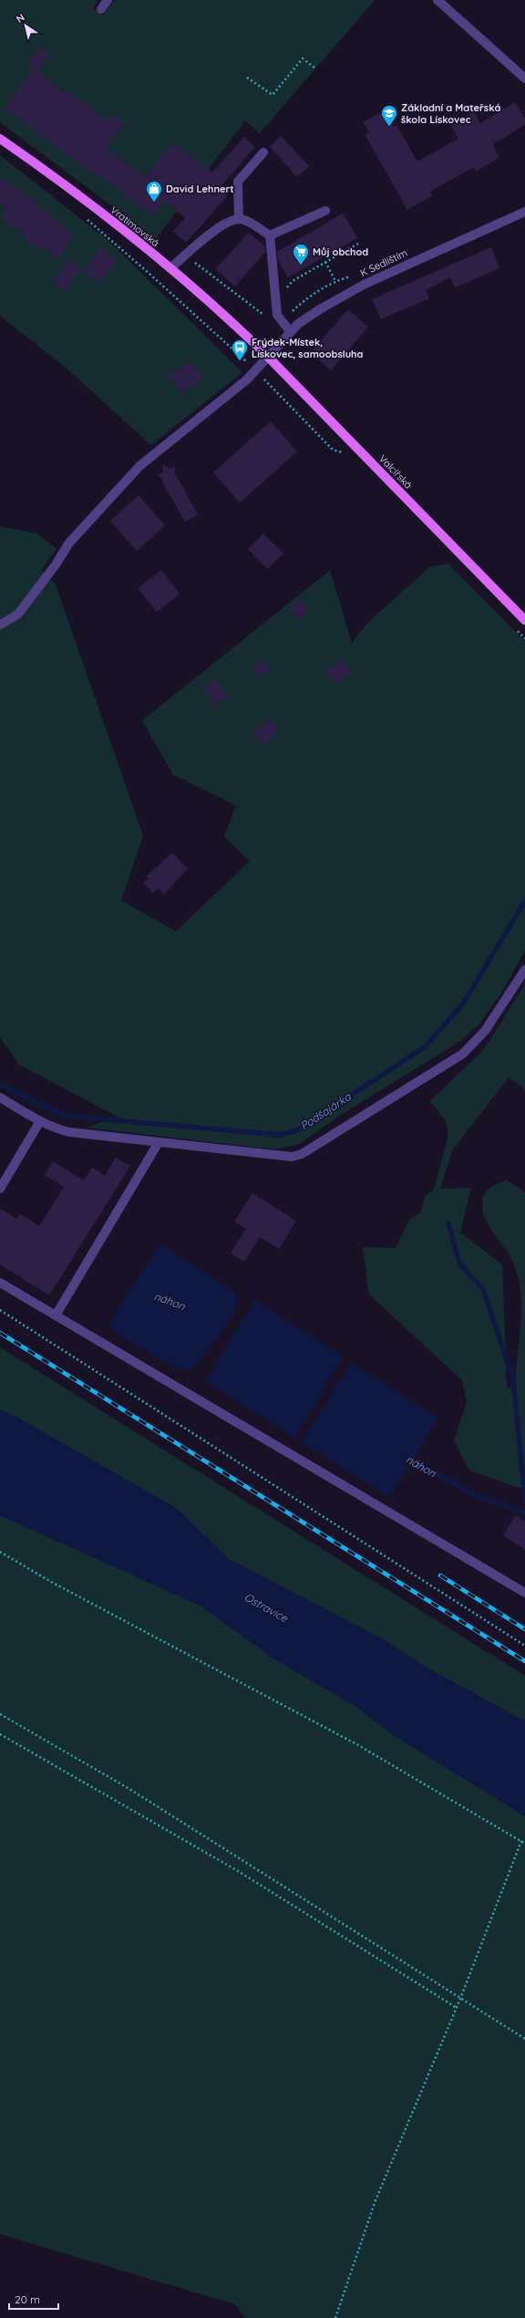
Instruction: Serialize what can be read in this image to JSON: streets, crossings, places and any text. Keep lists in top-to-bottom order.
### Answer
{
  "streets": {
    "main road": ["Vratimovská", "Valcířská"],
    "street": ["K Sedlištím"]
  },
  "crossings": [
    ["Vratimovská", "Valcířská"],
    ["K Sedlištím", "Valcířská"]
  ],
  "water": ["Podšajárka", "náhon", "Ostravice"],
  "places": {
    "school or university": ["Základní a Mateřská škola Lískovec"],
    "shop": ["David Lehnert"],
    "supermarket": ["Můj obchod"],
    "bus stop": ["Frýdek-Místek, Lískovec, samoobsluha"]
  },
  "scale_bar": "20 m",
  "north": "top left"
}
